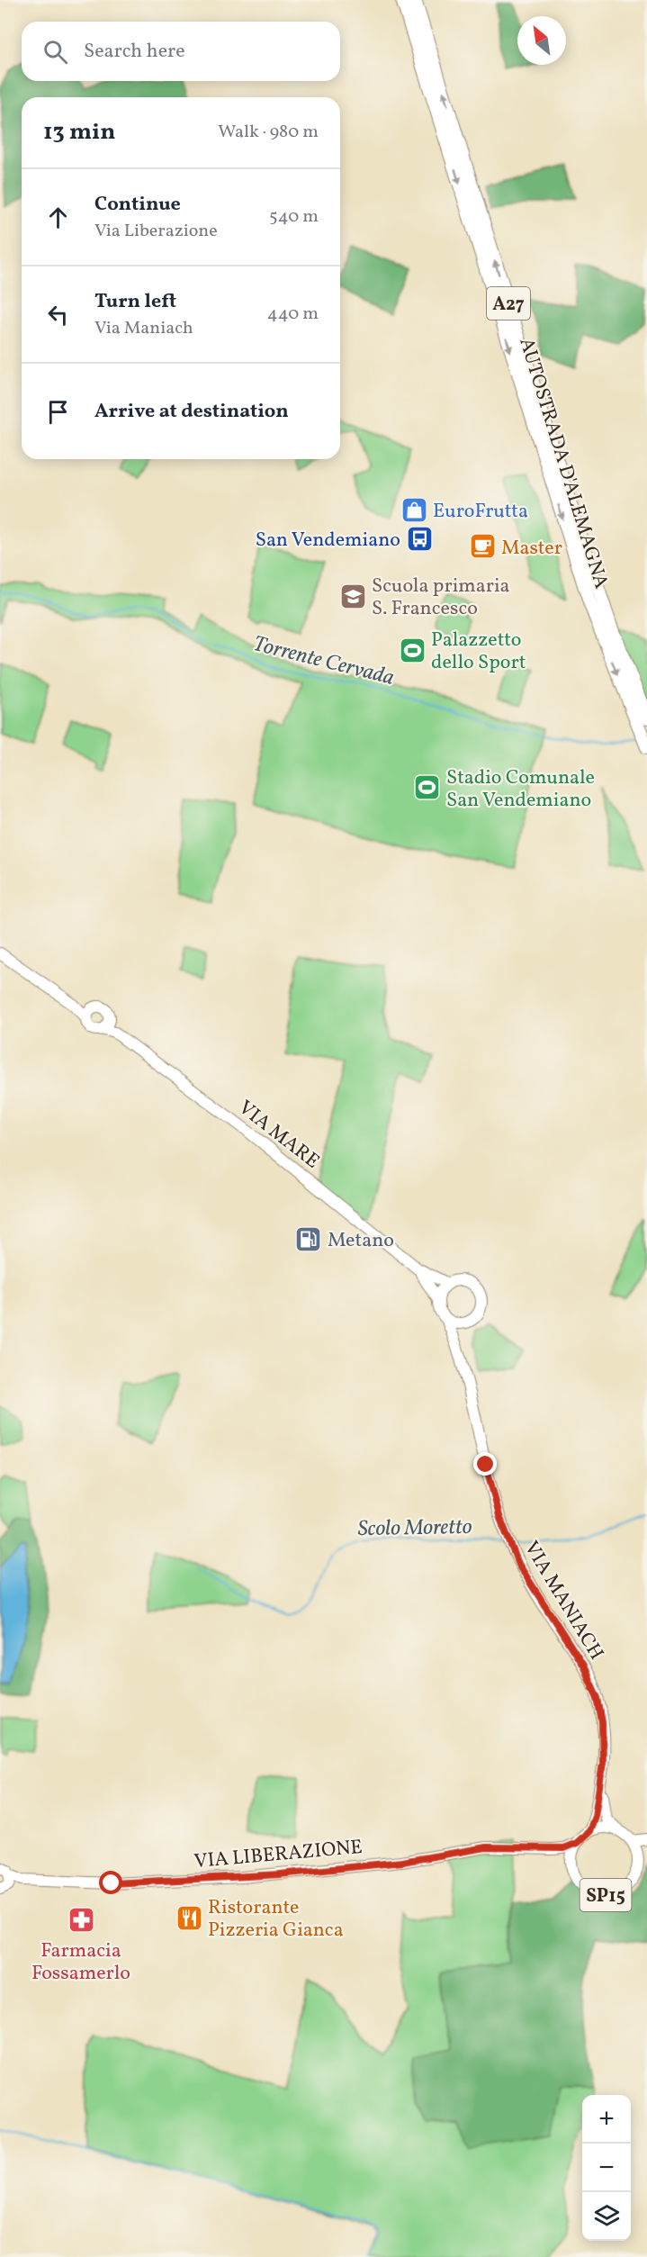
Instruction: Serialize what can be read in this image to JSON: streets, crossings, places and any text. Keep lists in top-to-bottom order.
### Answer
{
  "streets": {
    "highway": ["A27", "AUTOSTRADA D'ALEMAGNA"],
    "main road": [
      "VIA MARE",
      "VIA MANIACH",
      "VIA LIBERAZIONE",
      "SP15"
    ]
  },
  "crossings": [
    ["VIA MARE", "VIA MANIACH"],
    ["VIA MANIACH", "VIA LIBERAZIONE"],
    ["VIA MANIACH", "SP15"],
    ["VIA LIBERAZIONE", "SP15"]
  ],
  "water": ["Torrente Cervada", "Scolo Moretto"],
  "places": {
    "shop": ["EuroFrutta"],
    "bus stop": ["San Vendemiano"],
    "cafe": ["Master"],
    "school or university": ["Scuola primaria S. Francesco"],
    "sports": ["Palazzetto dello Sport", "Stadio Comunale San Vendemiano"],
    "fuel station": ["Metano"],
    "restaurant": ["Ristorante Pizzeria Gianca"],
    "pharmacy": ["Farmacia Fossamerlo"]
  },
  "north": "top left",
  "page": {
    "search": "Search here",
    "heading": ["13 min", "Walk · 980 m"],
    "list": [
      ["Continue", "Via Liberazione", "540 m"],
      ["Turn left", "Via Maniach", "440 m"],
      "Arrive at destination"
    ],
    "map_buttons": ["+", "−"]
  }
}
